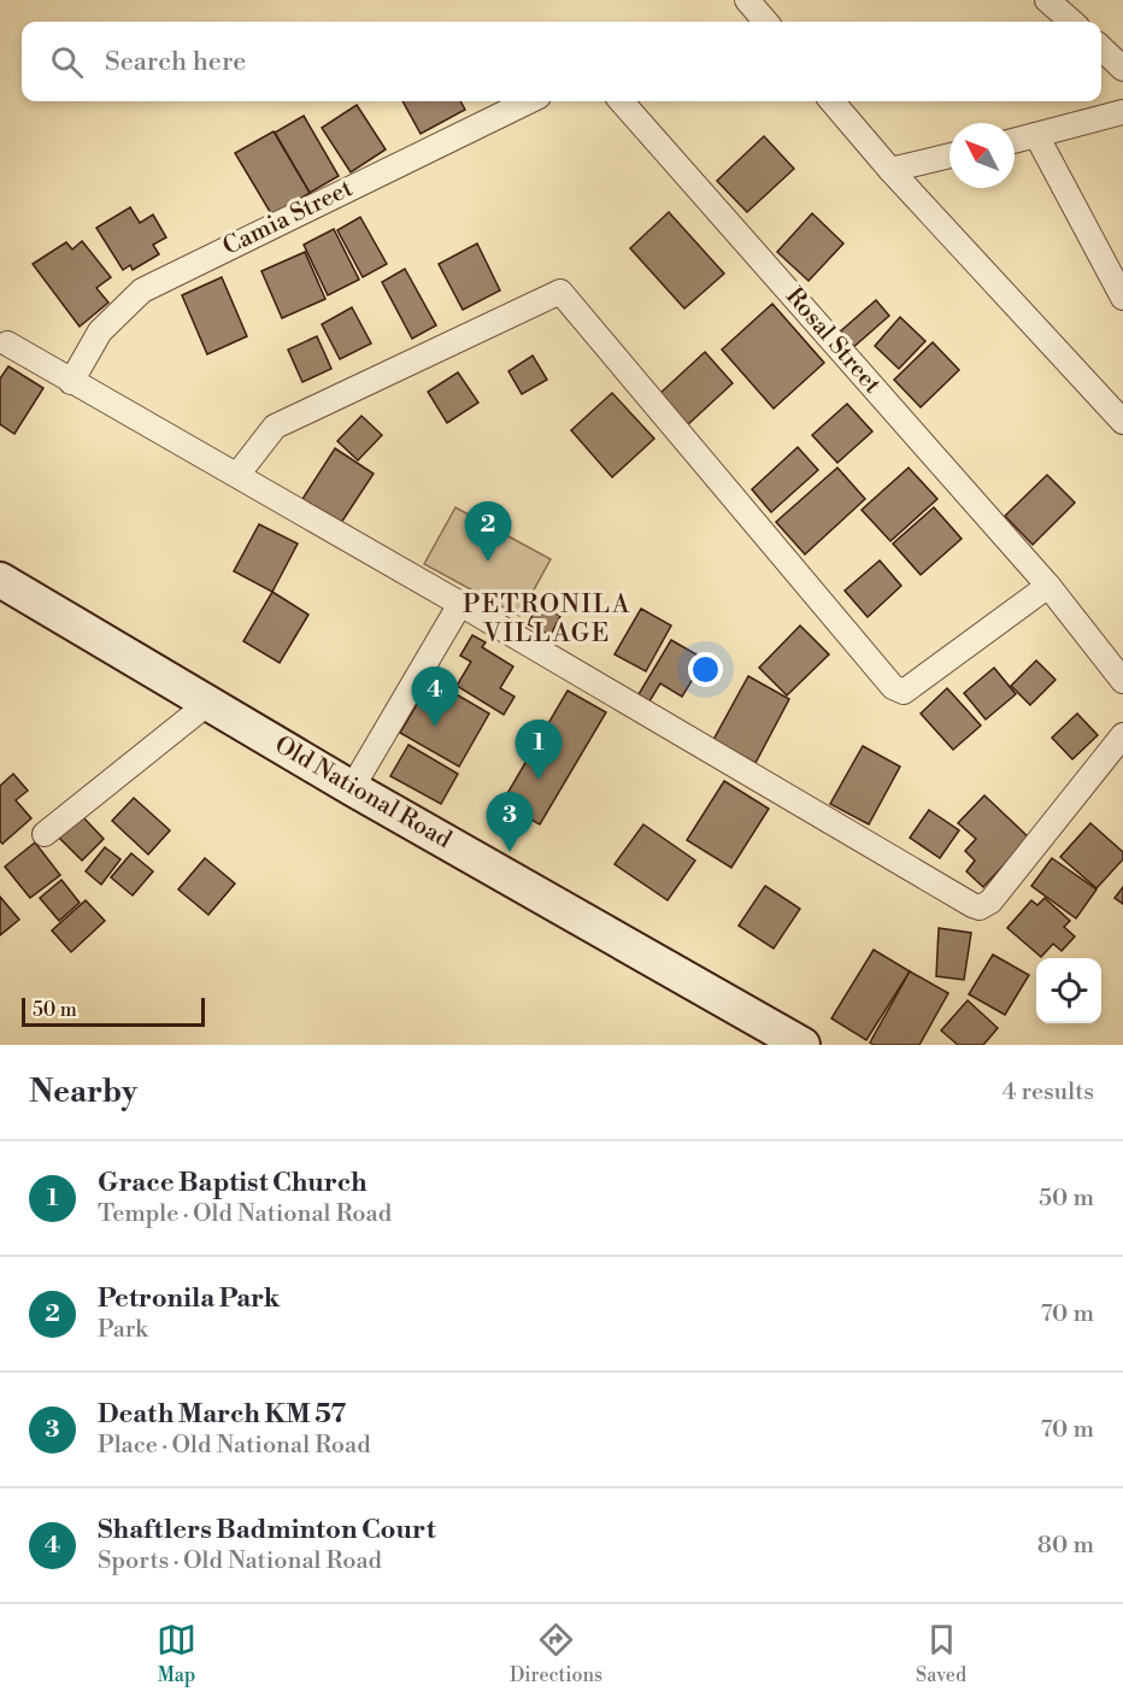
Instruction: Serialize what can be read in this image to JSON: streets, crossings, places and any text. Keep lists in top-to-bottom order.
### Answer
{
  "streets": {
    "main road": ["Old National Road"],
    "street": ["Camia Street", "Rosal Street"]
  },
  "districts": ["PETRONILA VILLAGE"],
  "scale_bar": "50 m",
  "north": "top left",
  "page": {
    "search": "Search here",
    "pins": [
      "2",
      "4",
      "1",
      "3"
    ],
    "scale": "50 m",
    "heading": ["Nearby", "4 results"],
    "list": [
      {
        "mark": "1",
        "name": "Grace Baptist Church",
        "note": "Temple · Old National Road",
        "value": "50 m"
      },
      {
        "mark": "2",
        "name": "Petronila Park",
        "note": "Park",
        "value": "70 m"
      },
      {
        "mark": "3",
        "name": "Death March KM 57",
        "note": "Place · Old National Road",
        "value": "70 m"
      },
      {
        "mark": "4",
        "name": "Shaftlers Badminton Court",
        "note": "Sports · Old National Road",
        "value": "80 m"
      }
    ],
    "nav": ["Map", "Directions", "Saved"]
  }
}
